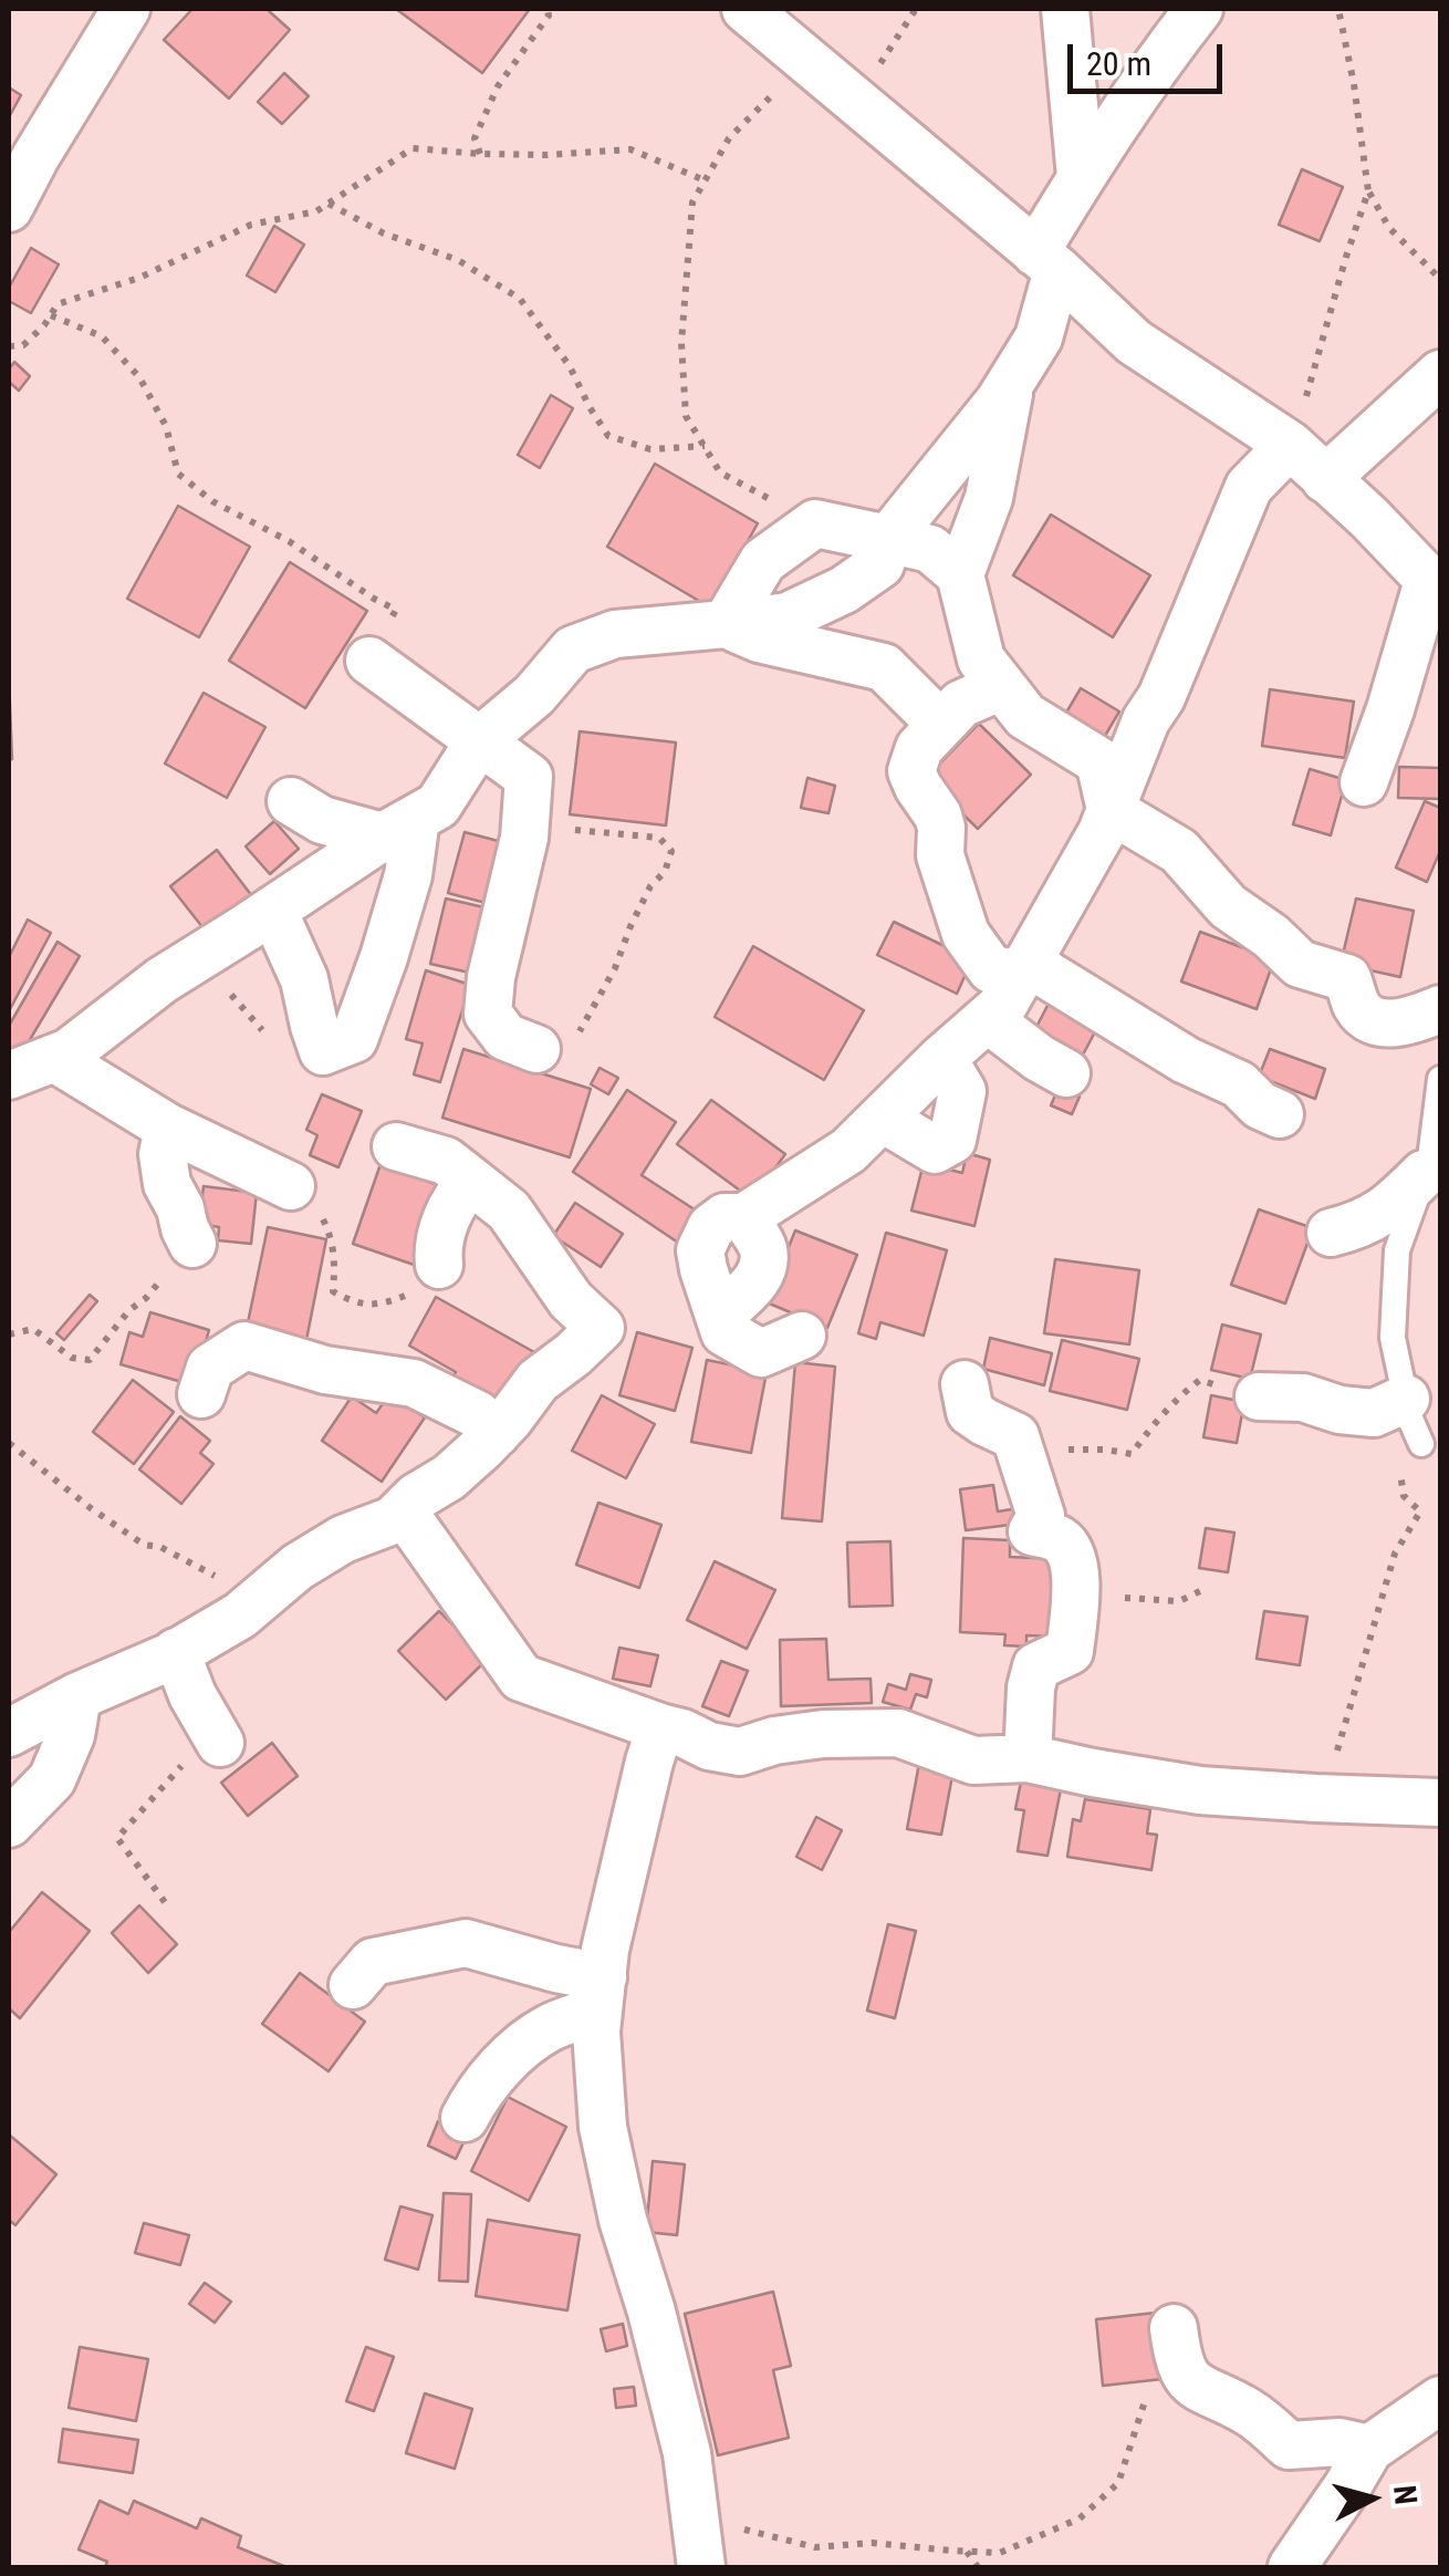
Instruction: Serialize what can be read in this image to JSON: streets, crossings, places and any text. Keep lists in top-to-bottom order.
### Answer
{
  "scale_bar": "20 m",
  "north": "right"
}
